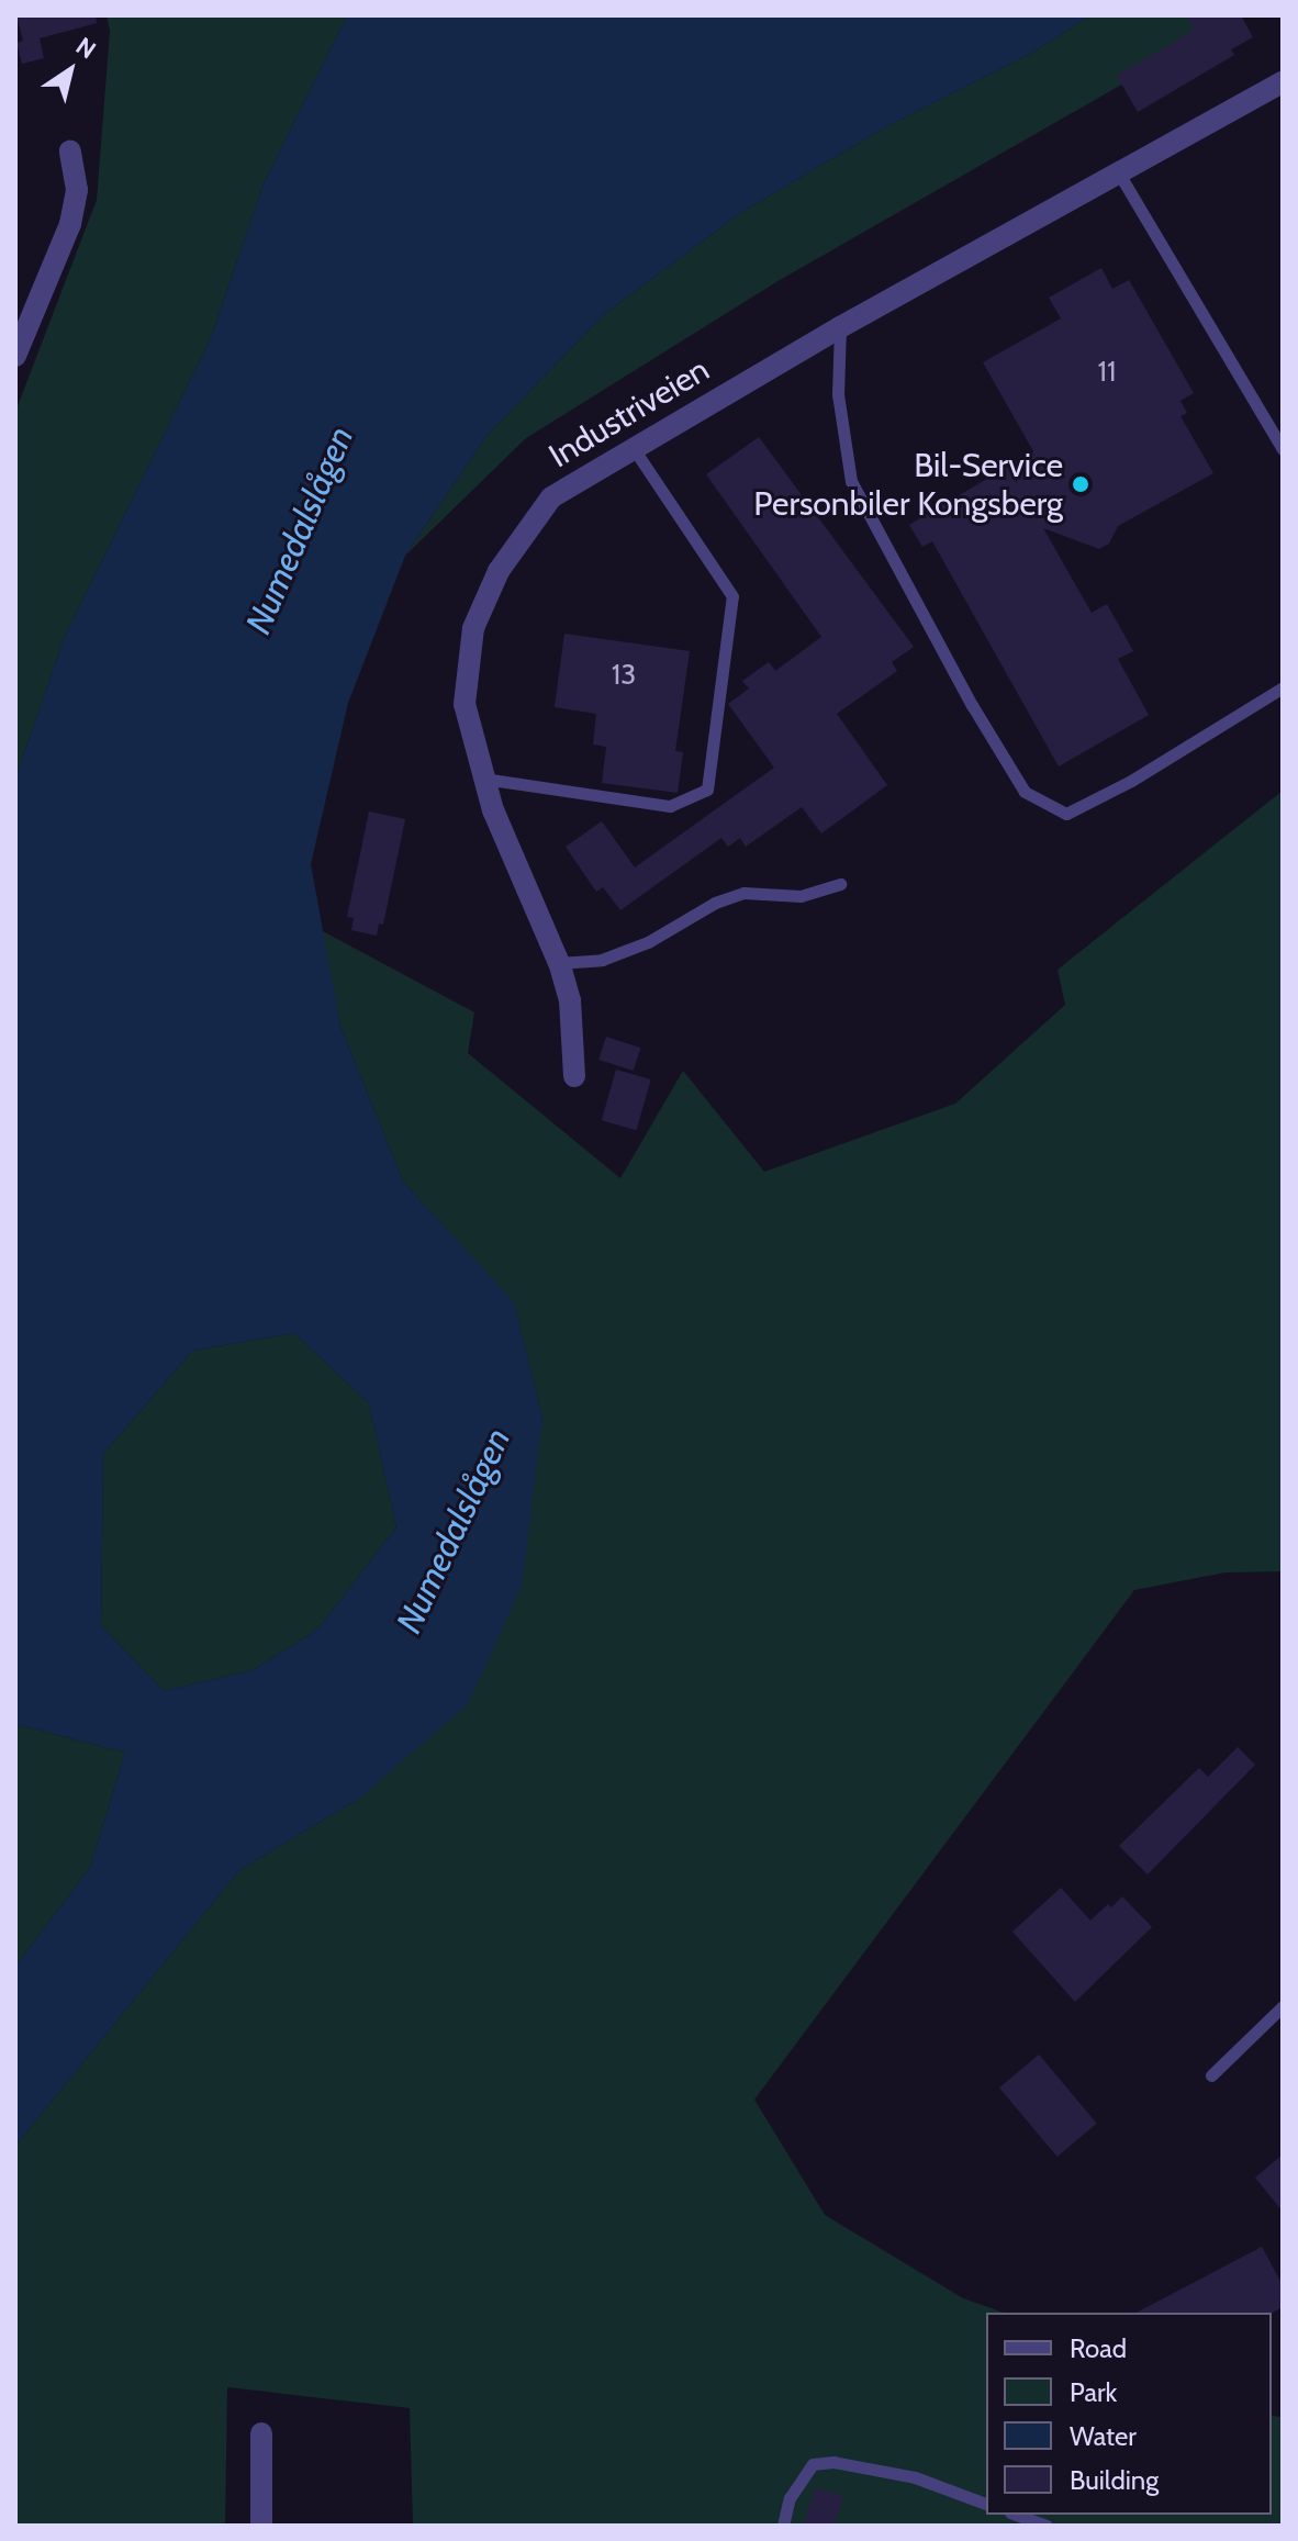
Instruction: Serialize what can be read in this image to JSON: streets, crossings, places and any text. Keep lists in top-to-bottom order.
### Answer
{
  "streets": {
    "street": ["Industriveien"]
  },
  "water": ["Numedalslågen"],
  "places": ["Bil-Service Personbiler Kongsberg"],
  "house_numbers": ["11", "13"],
  "legend": [
    "Road",
    "Park",
    "Water",
    "Building"
  ],
  "north": "top right"
}
